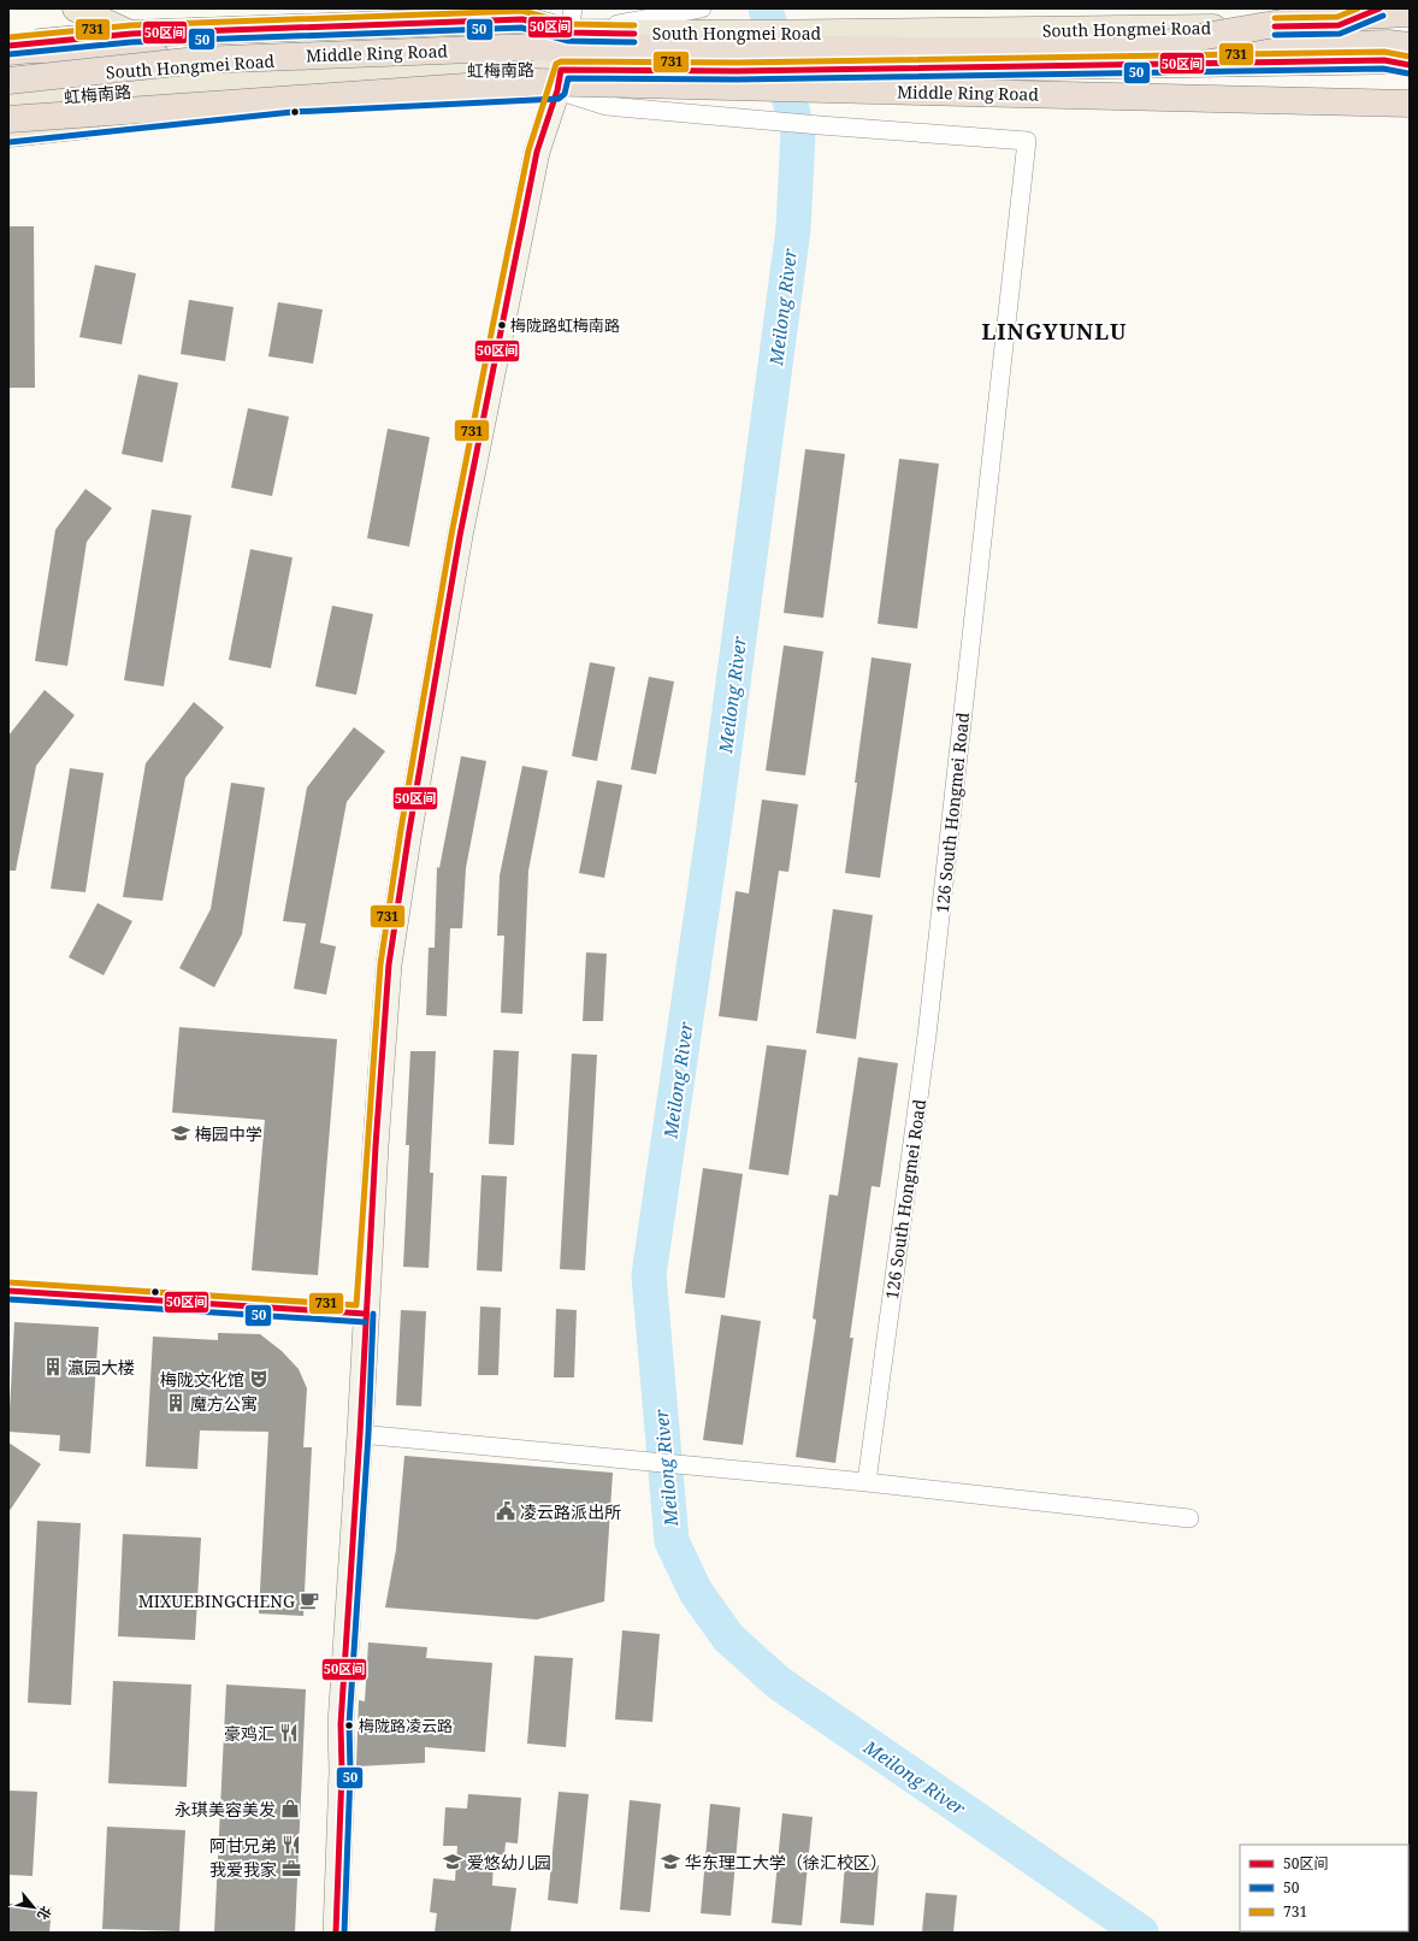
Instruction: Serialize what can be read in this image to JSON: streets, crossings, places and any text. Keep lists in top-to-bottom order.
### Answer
{
  "streets": {
    "highway": ["Middle Ring Road"],
    "main road": ["South Hongmei Road", "虹梅南路"],
    "street": ["126 South Hongmei Road"]
  },
  "crossings": [
    ["虹梅南路", "126 South Hongmei Road"]
  ],
  "districts": ["LINGYUNLU"],
  "water": ["Meilong River"],
  "places": {
    "other": ["梅陇路虹梅南路", "梅陇路凌云路"],
    "school or university": ["梅园中学", "爱悠幼儿园", "华东理工大学（徐汇校区）"],
    "building": ["瀛园大楼", "魔方公寓"],
    "theatre": ["梅陇文化馆"],
    "public building": ["凌云路派出所"],
    "cafe": ["MIXUEBINGCHENG"],
    "restaurant": ["豪鸡汇", "阿甘兄弟"],
    "shop": ["永琪美容美发"],
    "office": ["我爱我家"]
  },
  "lines": ["transit line 50区间", "transit line 731", "transit line 50"],
  "legend": ["50区间", "50", "731"],
  "north": "bottom right"
}
